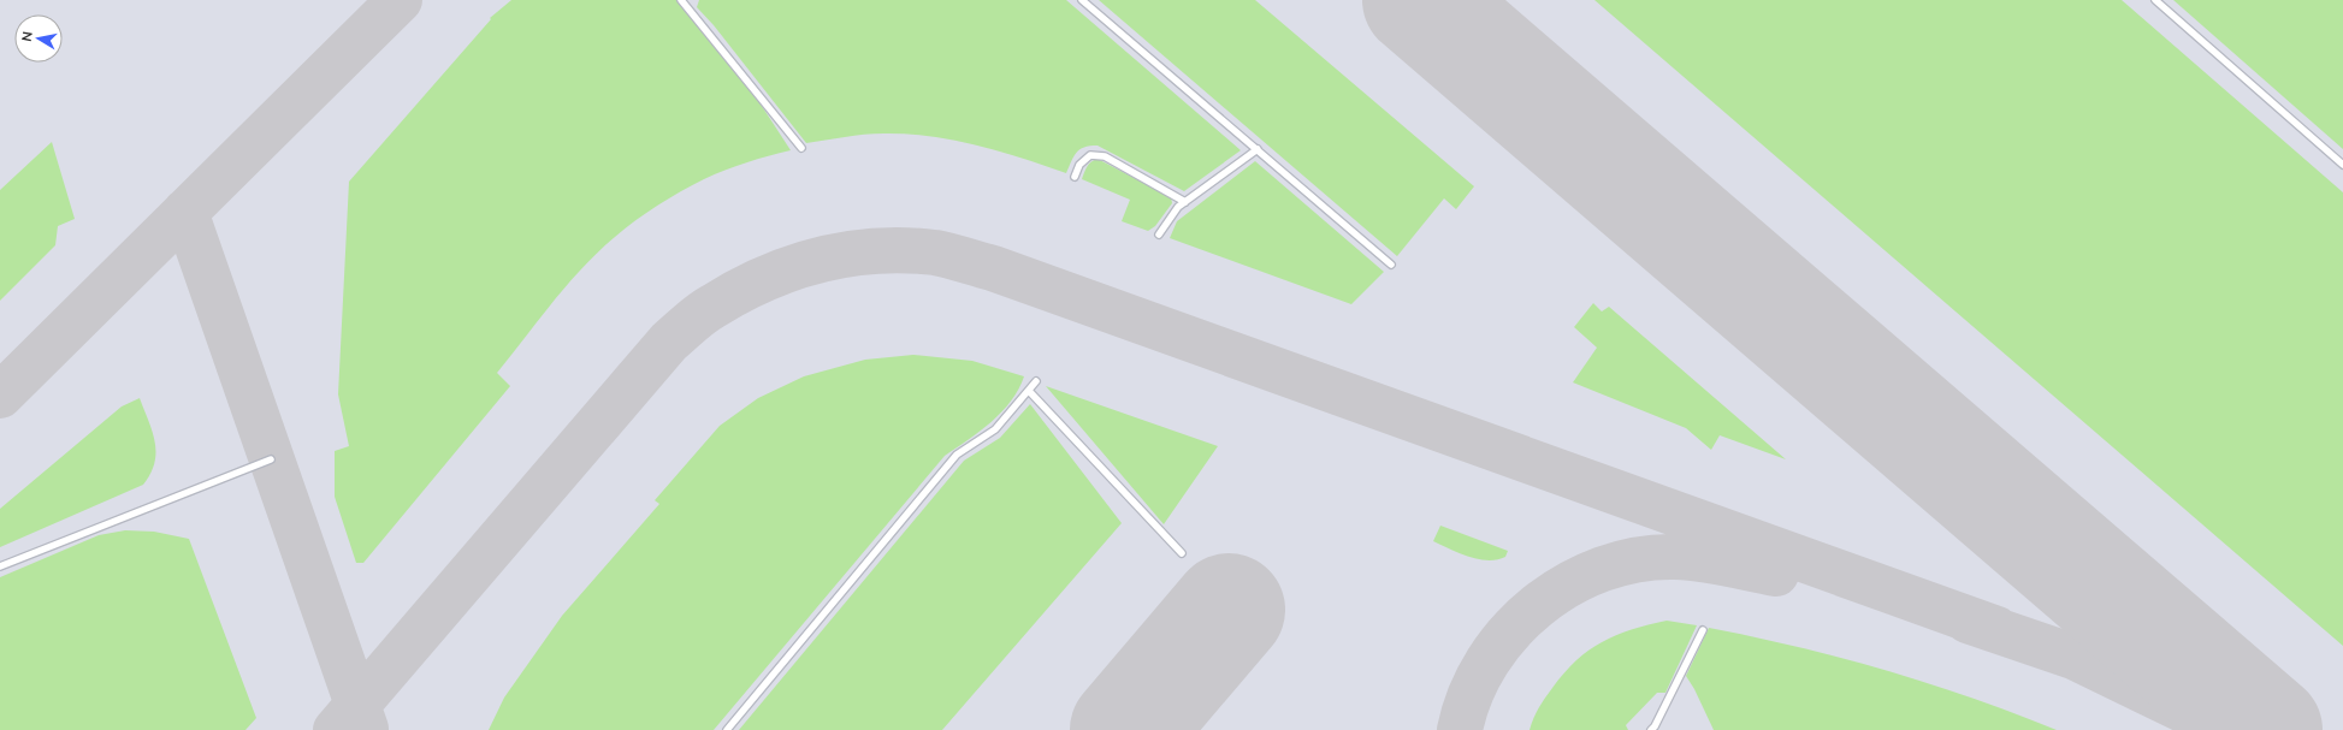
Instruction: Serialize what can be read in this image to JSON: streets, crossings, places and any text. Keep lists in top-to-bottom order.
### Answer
{
  "north": "left"
}
